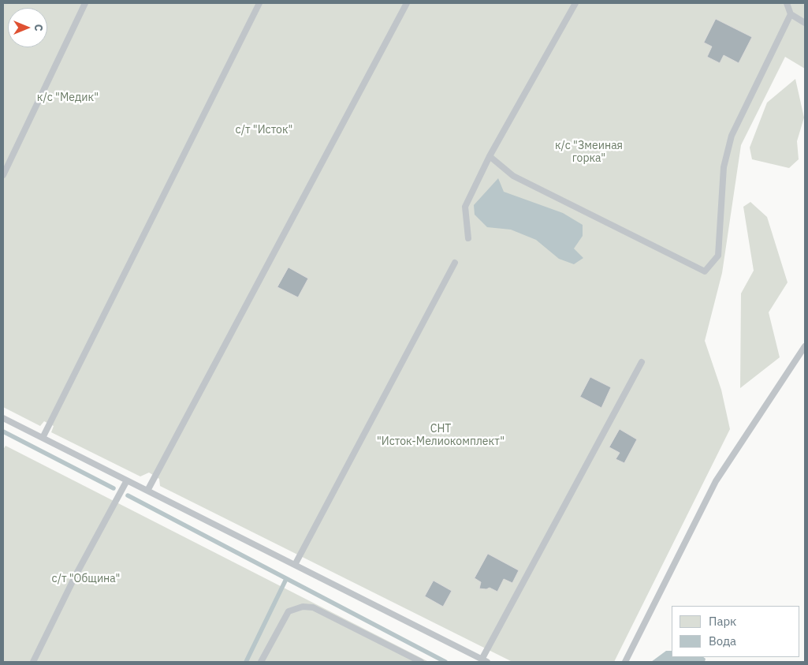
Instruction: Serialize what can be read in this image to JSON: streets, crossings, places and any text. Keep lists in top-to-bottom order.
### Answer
{
  "parks": [
    "к/с \"Медик\"",
    "с/т \"Исток\"",
    "к/с \"Змеиная горка\"",
    "СНТ \"Исток-Мелиокомплект\"",
    "с/т \"Община\""
  ],
  "legend": ["Парк", "Вода"],
  "north": "right"
}
